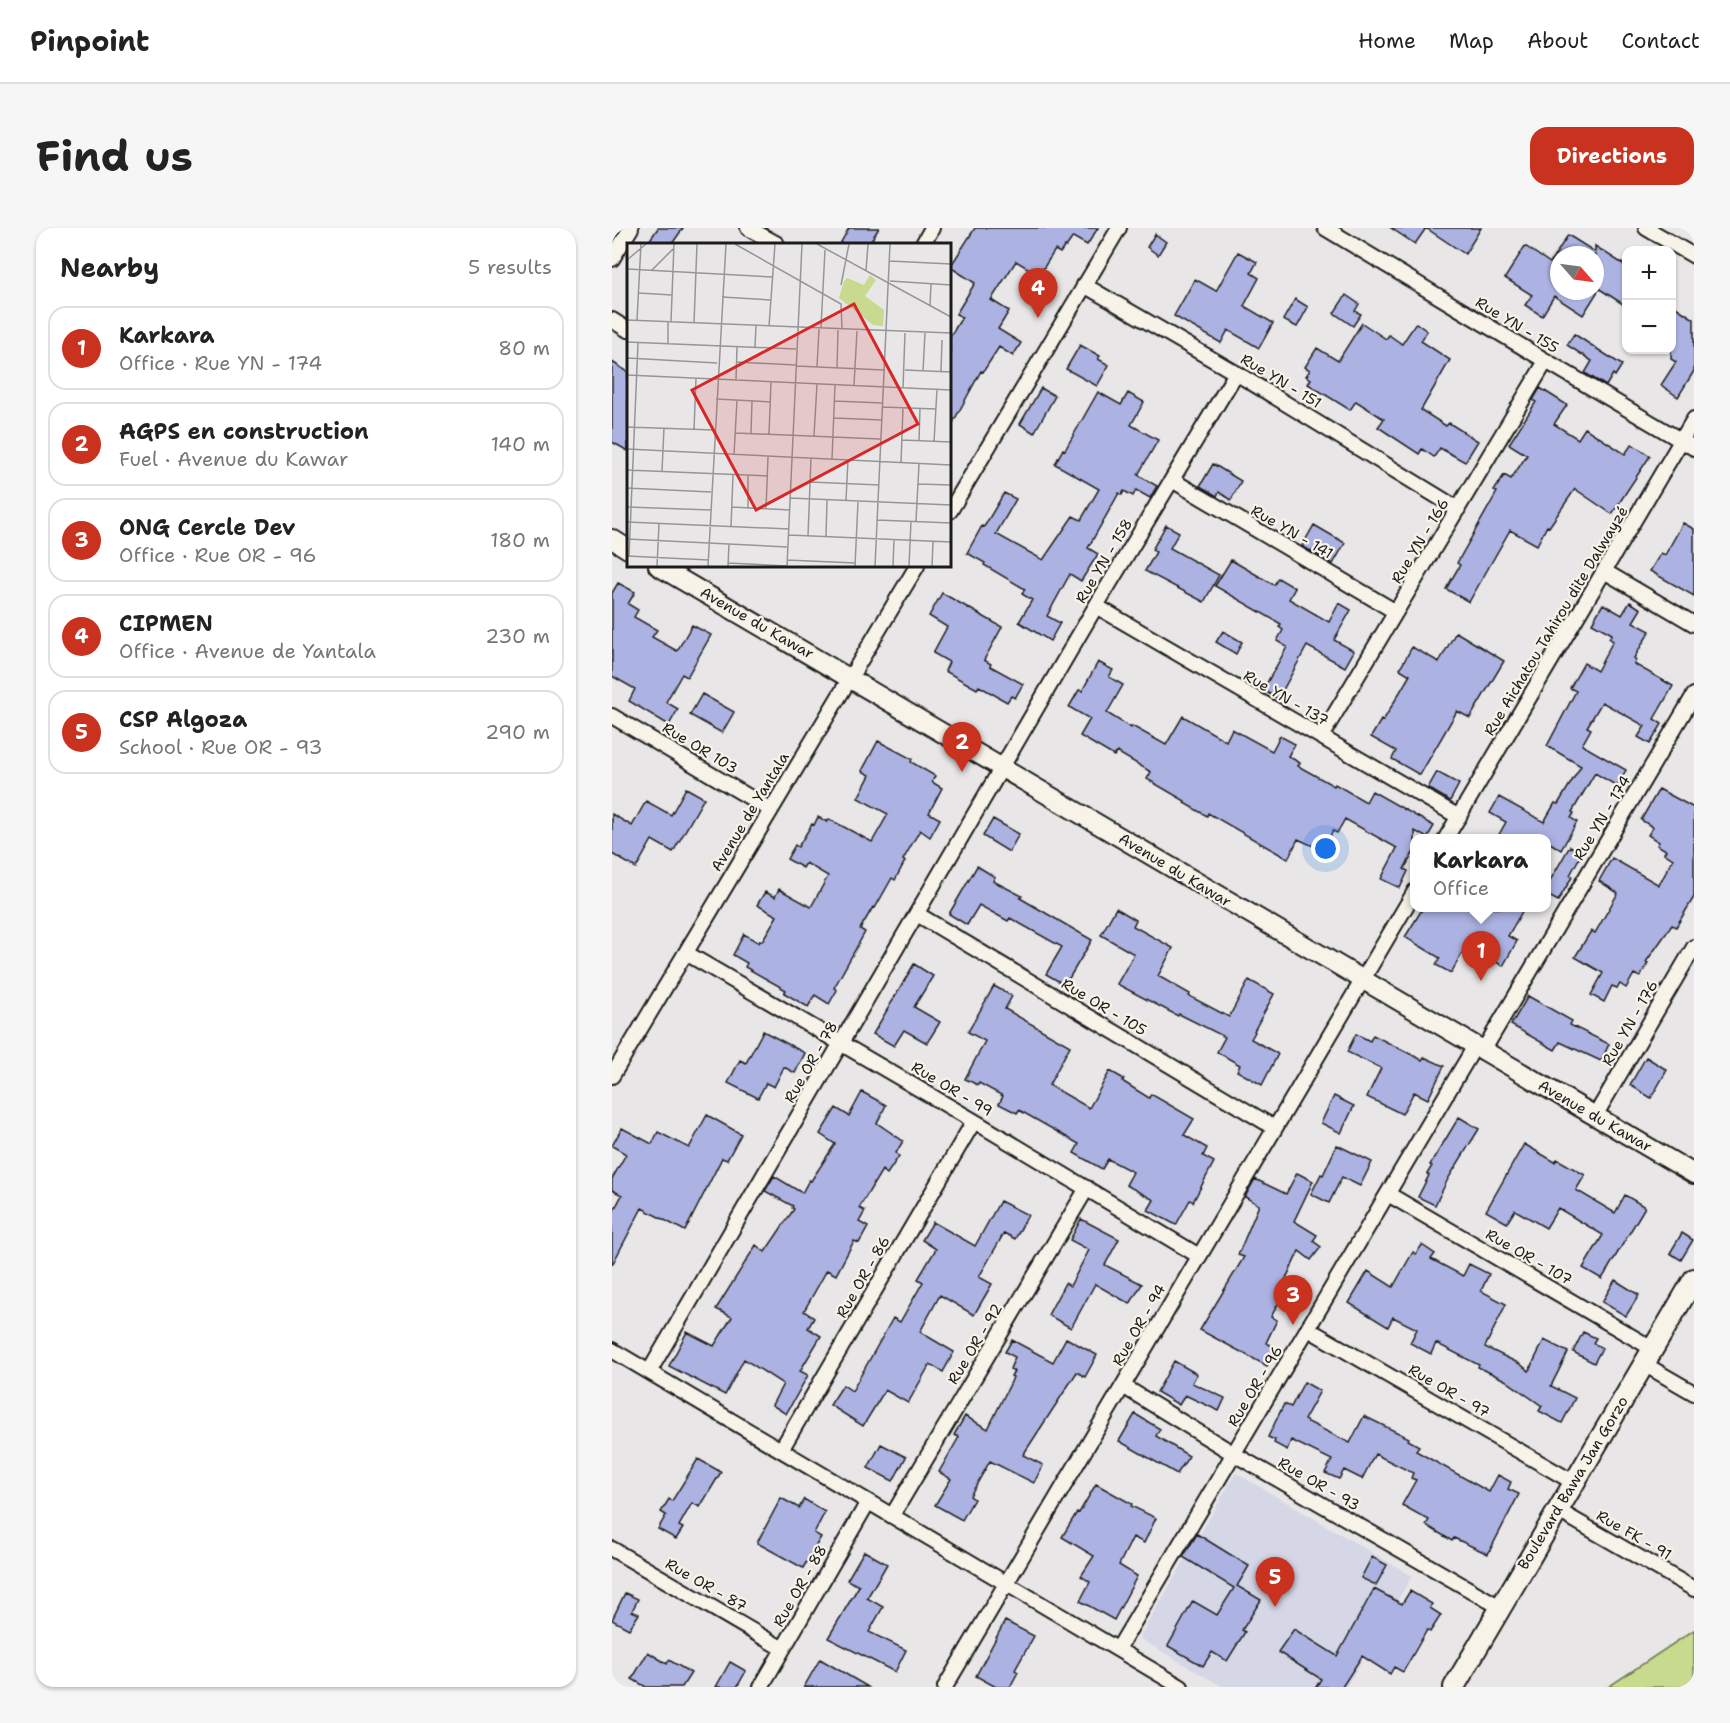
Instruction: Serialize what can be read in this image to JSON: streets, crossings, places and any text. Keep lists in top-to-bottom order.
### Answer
{
  "streets": {
    "main road": ["Boulevard Bawa Jan Gorzo"],
    "street": [
      "Rue YN - 155",
      "Rue YN - 151",
      "Rue YN - 141",
      "Rue YN - 166",
      "Rue YN - 158",
      "Rue Aichatou Tahirou dite Dalwayzé",
      "Avenue du Kawar",
      "Rue YN - 137",
      "Rue OR 103",
      "Avenue de Yantala",
      "Rue YN - 174",
      "Rue OR - 105",
      "Rue YN - 176",
      "Rue OR - 78",
      "Rue OR - 99",
      "Rue OR - 107",
      "Rue OR - 86",
      "Rue OR - 94",
      "Rue OR - 92",
      "Rue OR - 96",
      "Rue OR - 97",
      "Rue OR - 93",
      "Rue FK - 91",
      "Rue OR - 87",
      "Rue OR - 88"
    ]
  },
  "crossings": [
    ["Rue YN - 155", "Rue YN - 166"],
    ["Rue YN - 155", "Rue Aichatou Tahirou dite Dalwayzé"],
    ["Rue YN - 151", "Rue YN - 166"],
    ["Rue YN - 151", "Rue YN - 158"],
    ["Rue YN - 141", "Rue YN - 166"],
    ["Rue YN - 141", "Rue YN - 158"],
    ["Rue YN - 166", "Rue YN - 137"],
    ["Rue YN - 158", "Avenue du Kawar"],
    ["Rue YN - 158", "Rue YN - 137"],
    ["Rue YN - 158", "Rue OR - 78"],
    ["Rue Aichatou Tahirou dite Dalwayzé", "Rue YN - 137"],
    ["Avenue du Kawar", "Avenue de Yantala"],
    ["Avenue du Kawar", "Rue YN - 174"],
    ["Avenue du Kawar", "Rue YN - 176"],
    ["Avenue du Kawar", "Rue OR - 78"],
    ["Avenue du Kawar", "Rue OR - 94"],
    ["Avenue du Kawar", "Rue OR - 96"],
    ["Rue OR 103", "Avenue de Yantala"],
    ["Avenue de Yantala", "Rue OR - 99"],
    ["Rue YN - 174", "Rue OR - 96"],
    ["Rue OR - 105", "Rue OR - 78"],
    ["Rue OR - 105", "Rue OR - 94"],
    ["Rue OR - 78", "Rue OR - 99"],
    ["Rue OR - 99", "Rue OR - 86"],
    ["Rue OR - 99", "Rue OR - 94"],
    ["Rue OR - 99", "Rue OR - 92"],
    ["Rue OR - 107", "Rue OR - 96"],
    ["Rue OR - 107", "Boulevard Bawa Jan Gorzo"],
    ["Rue OR - 94", "Rue OR - 93"],
    ["Rue OR - 96", "Rue OR - 97"],
    ["Rue OR - 96", "Rue OR - 93"],
    ["Rue OR - 97", "Boulevard Bawa Jan Gorzo"],
    ["Boulevard Bawa Jan Gorzo", "Rue OR - 93"],
    ["Boulevard Bawa Jan Gorzo", "Rue FK - 91"],
    ["Rue OR - 87", "Rue OR - 88"]
  ],
  "north": "bottom right",
  "page": {
    "header": "Pinpoint",
    "nav": [
      "Home",
      "Map",
      "About",
      "Contact"
    ],
    "buttons": "Directions",
    "title": "Find us",
    "heading": ["Nearby", "5 results"],
    "map_buttons": ["+", "−"],
    "pins": [
      "4",
      "2",
      "1",
      "3",
      "5"
    ],
    "list": [
      {
        "mark": "1",
        "name": "Karkara",
        "note": "Office · Rue YN - 174",
        "value": "80 m"
      },
      {
        "mark": "2",
        "name": "AGPS en construction",
        "note": "Fuel · Avenue du Kawar",
        "value": "140 m"
      },
      {
        "mark": "3",
        "name": "ONG Cercle Dev",
        "note": "Office · Rue OR - 96",
        "value": "180 m"
      },
      {
        "mark": "4",
        "name": "CIPMEN",
        "note": "Office · Avenue de Yantala",
        "value": "230 m"
      },
      {
        "mark": "5",
        "name": "CSP Algoza",
        "note": "School · Rue OR - 93",
        "value": "290 m"
      }
    ],
    "popup": ["Karkara", "Office"]
  }
}
